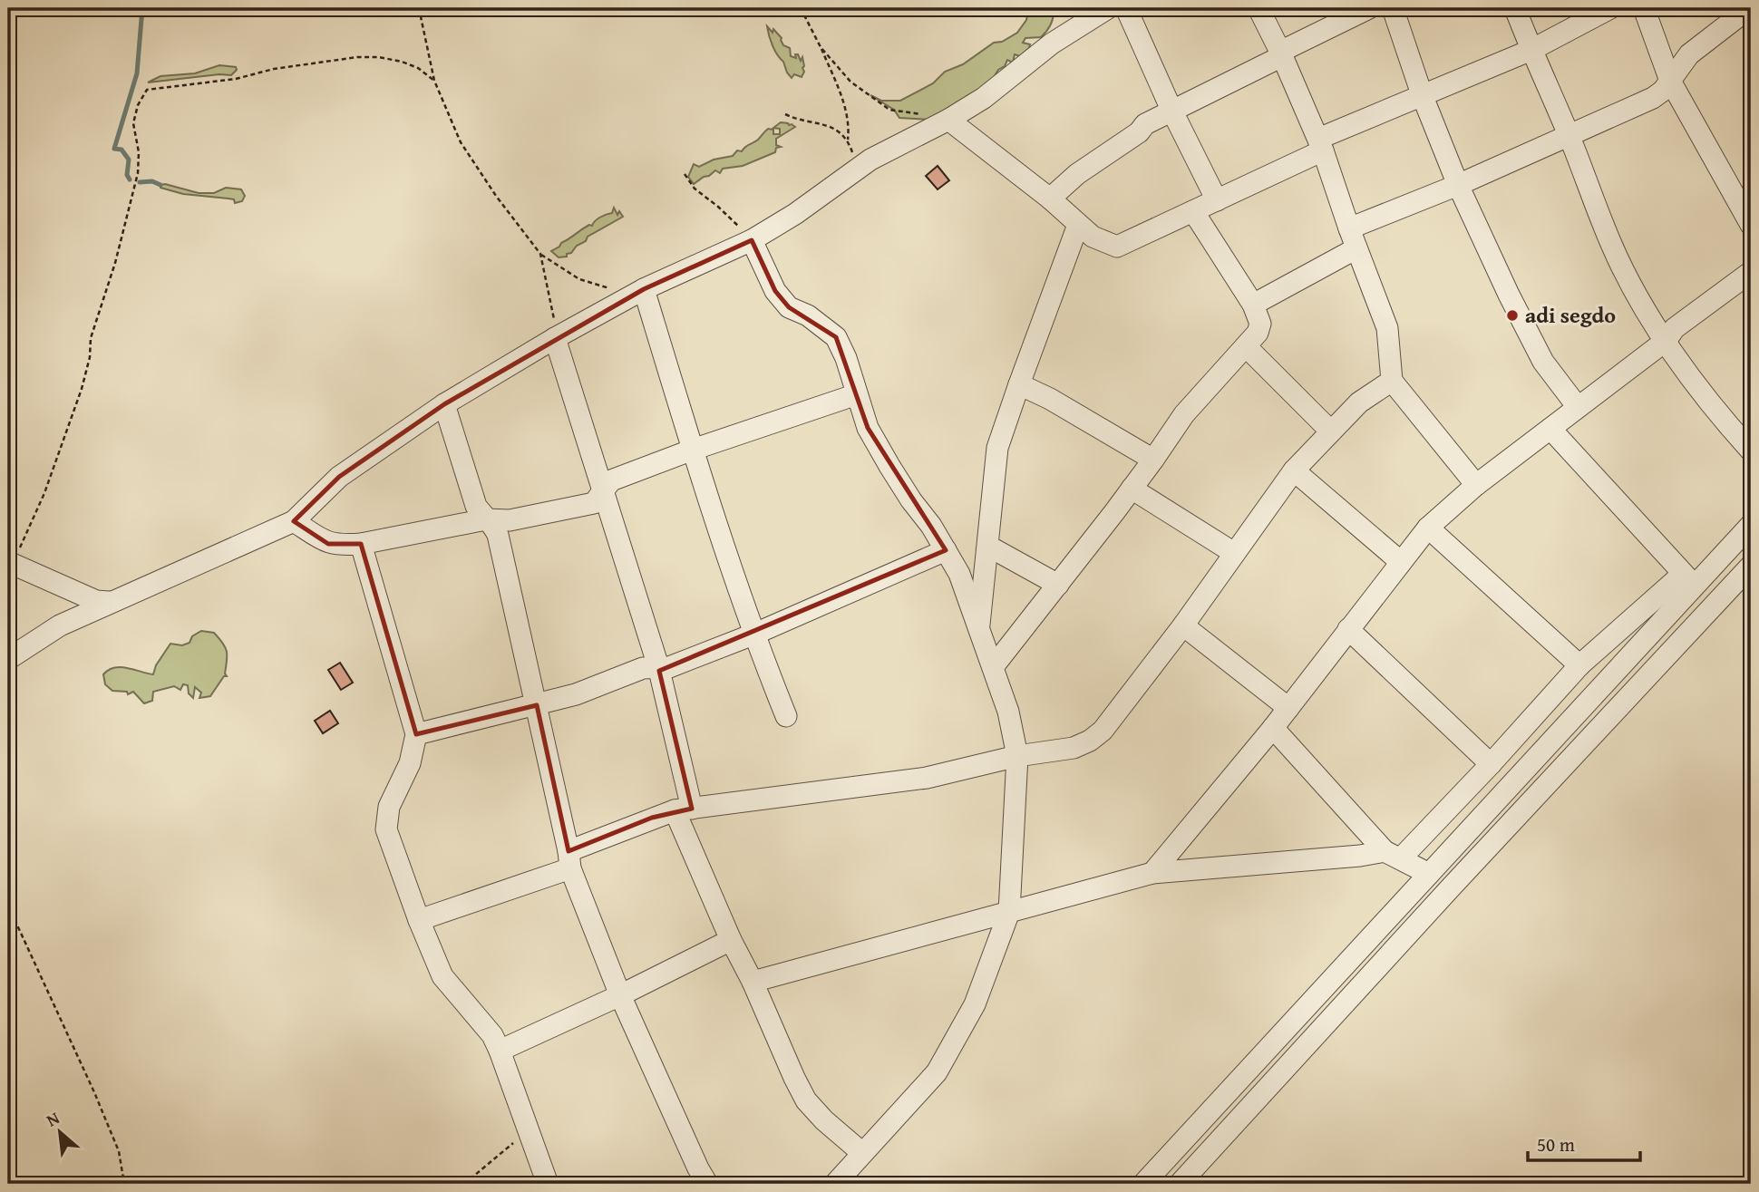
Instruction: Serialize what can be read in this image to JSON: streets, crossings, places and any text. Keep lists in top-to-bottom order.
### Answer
{
  "places": ["adi segdo"],
  "scale_bar": "50 m",
  "north": "top left"
}
